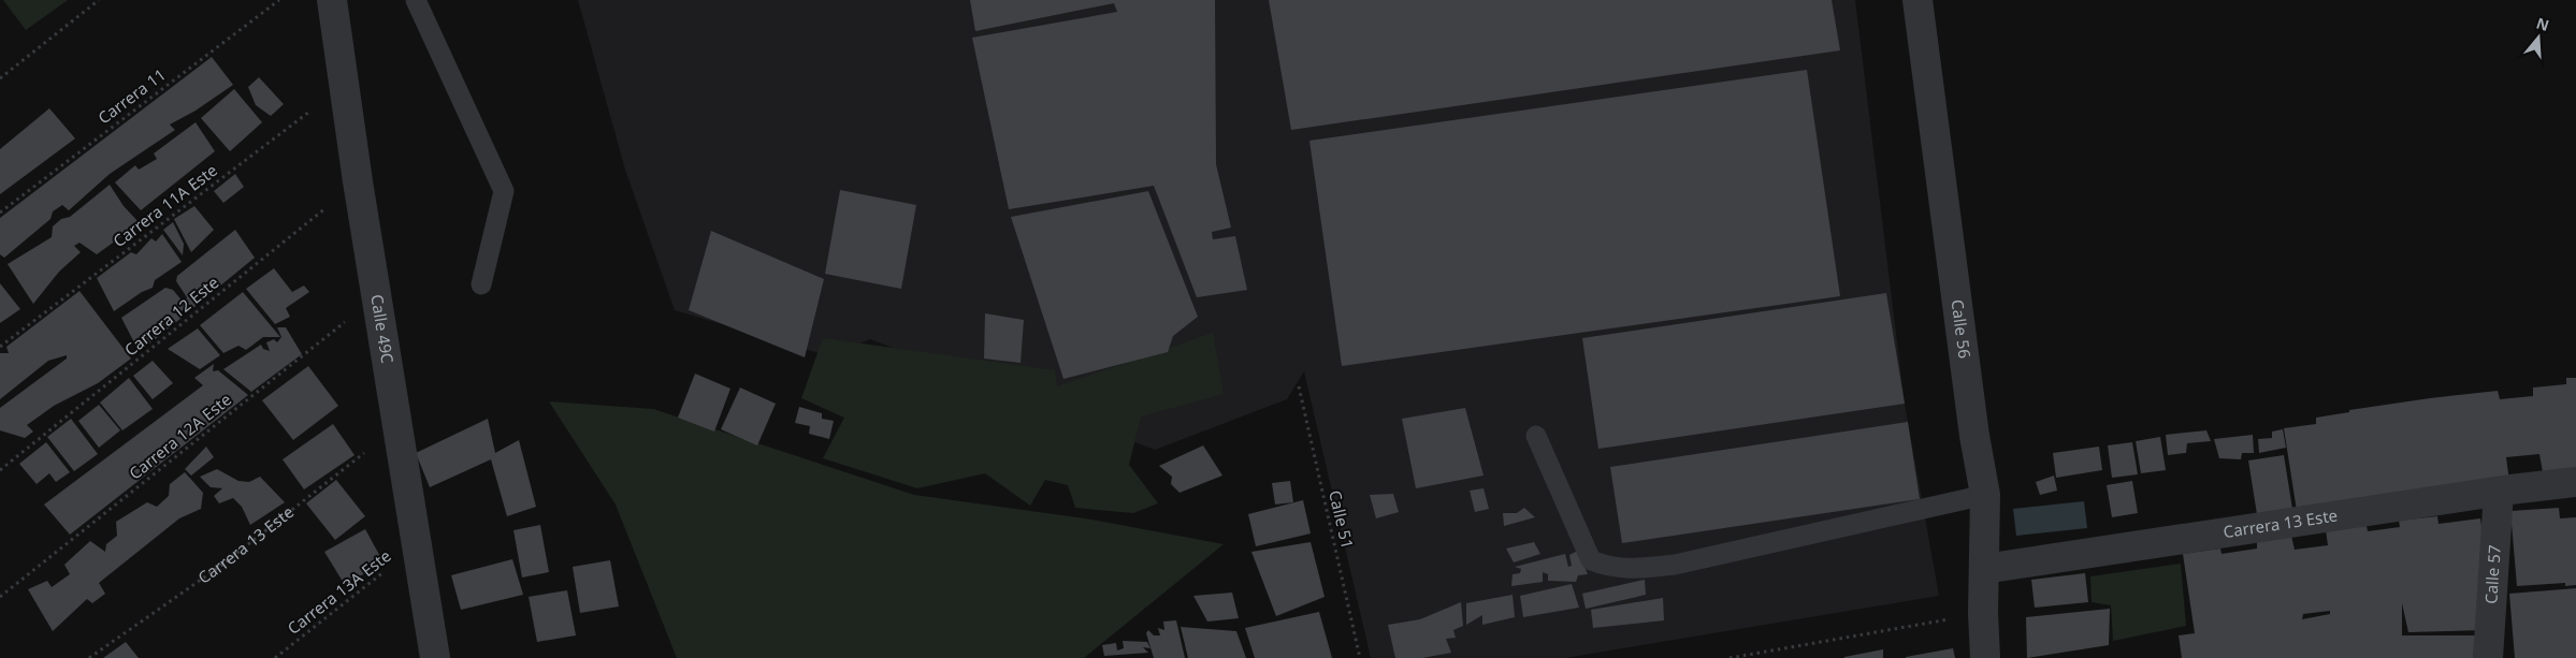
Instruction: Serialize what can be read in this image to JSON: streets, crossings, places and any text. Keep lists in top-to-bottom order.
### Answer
{
  "streets": {
    "street": [
      "Calle 56",
      "Calle 49C",
      "Carrera 13 Este",
      "Calle 57"
    ],
    "path": [
      "Carrera 11",
      "Carrera 11A Este",
      "Carrera 12 Este",
      "Carrera 12A Este",
      "Calle 51",
      "Carrera 13A Este"
    ]
  },
  "crossings": [
    ["Carrera 11A Este", "Calle 49C"],
    ["Carrera 12 Este", "Calle 49C"],
    ["Calle 56", "Carrera 13 Este"],
    ["Calle 49C", "Carrera 12A Este"],
    ["Calle 49C", "Carrera 13 Este"],
    ["Calle 49C", "Carrera 13A Este"],
    ["Carrera 13 Este", "Calle 57"]
  ],
  "north": "top"
}
